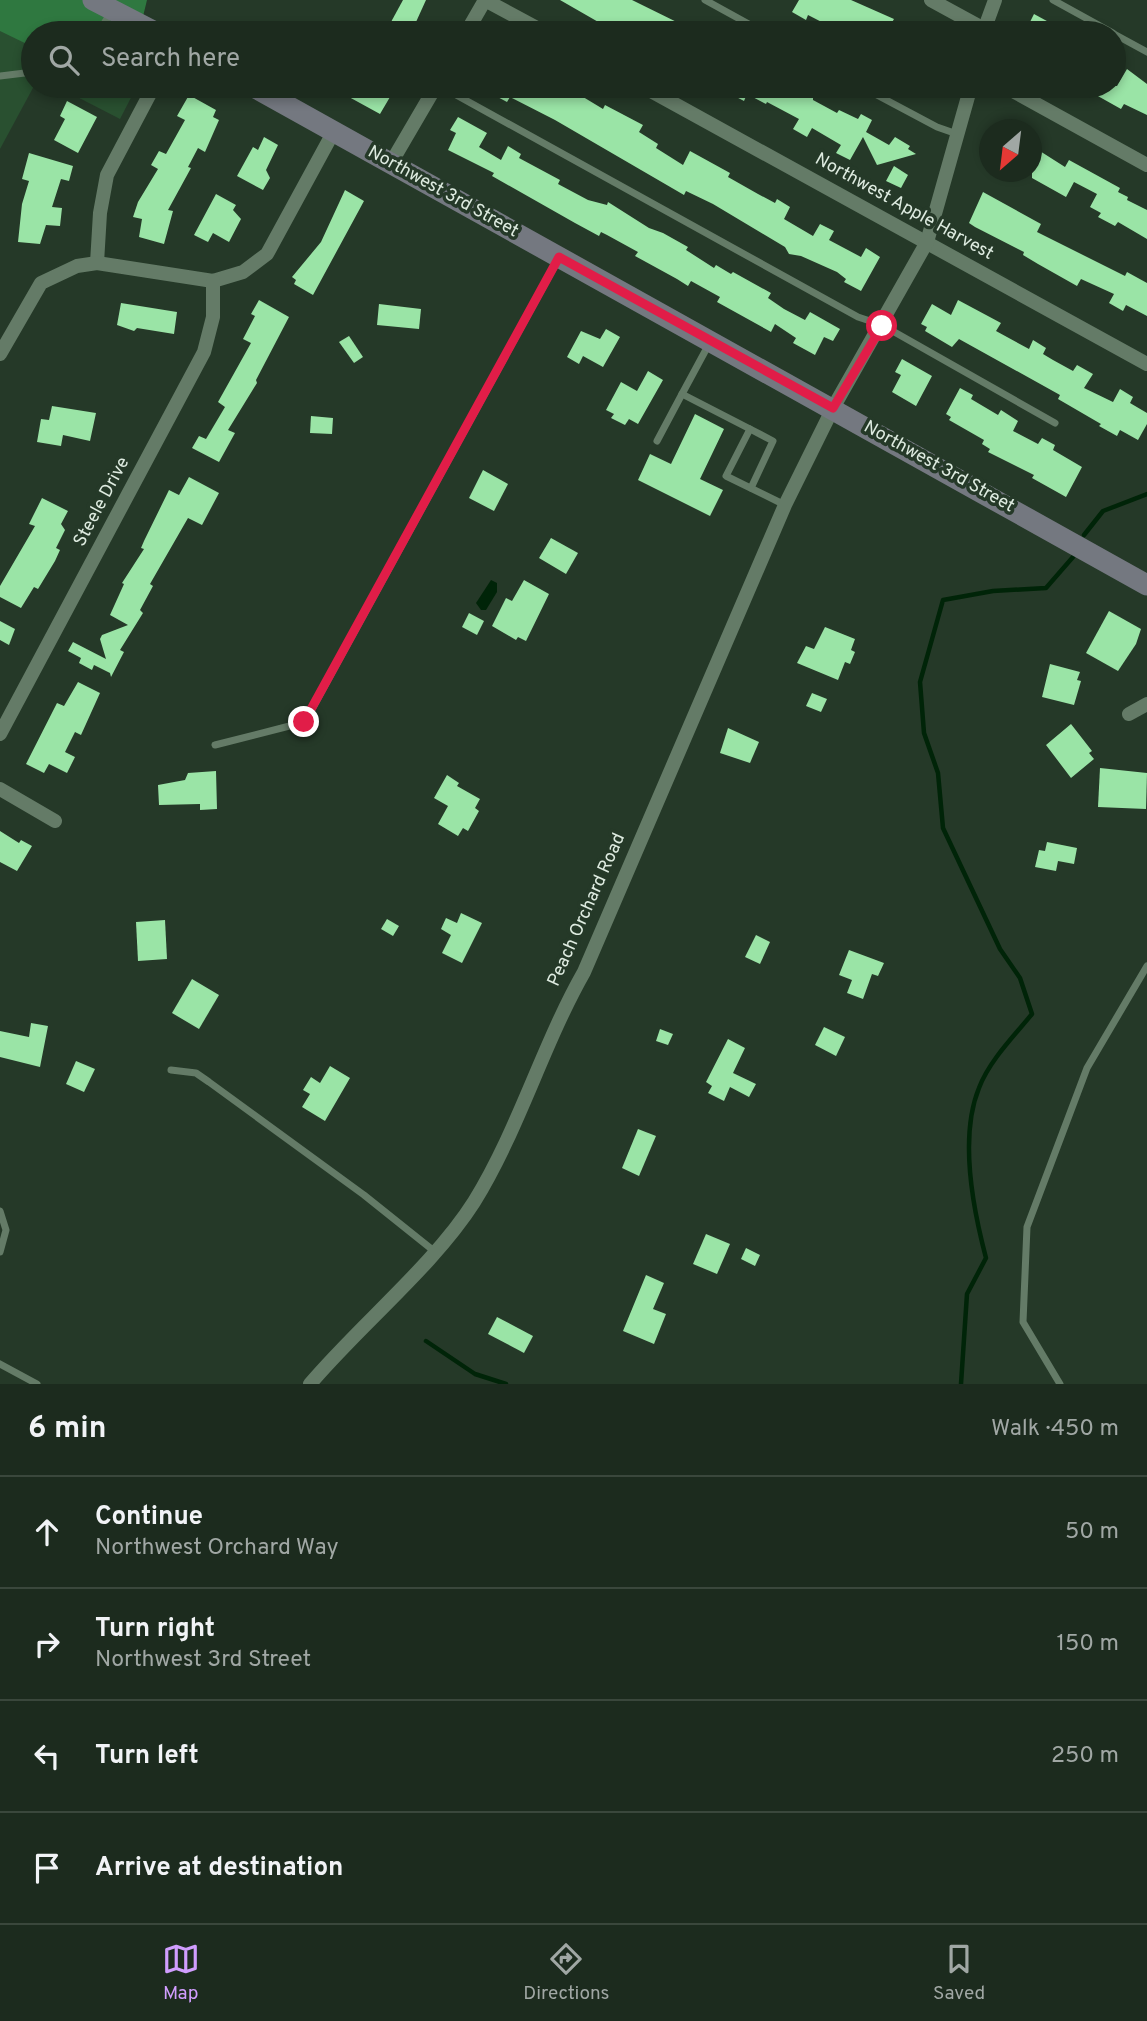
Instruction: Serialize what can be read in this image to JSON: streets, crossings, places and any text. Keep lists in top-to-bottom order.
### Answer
{
  "streets": {
    "street": [
      "Northwest 3rd Street",
      "Northwest Apple Harvest",
      "Steele Drive",
      "Peach Orchard Road"
    ]
  },
  "crossings": [
    ["Northwest 3rd Street", "Peach Orchard Road"],
    ["Northwest Apple Harvest", "Peach Orchard Road"]
  ],
  "north": "bottom left",
  "page": {
    "search": "Search here",
    "heading": ["6 min", "Walk · 450 m"],
    "list": [
      ["Continue", "Northwest Orchard Way", "50 m"],
      ["Turn right", "Northwest 3rd Street", "150 m"],
      ["Turn left", "250 m"],
      "Arrive at destination"
    ],
    "nav": ["Map", "Directions", "Saved"]
  }
}
